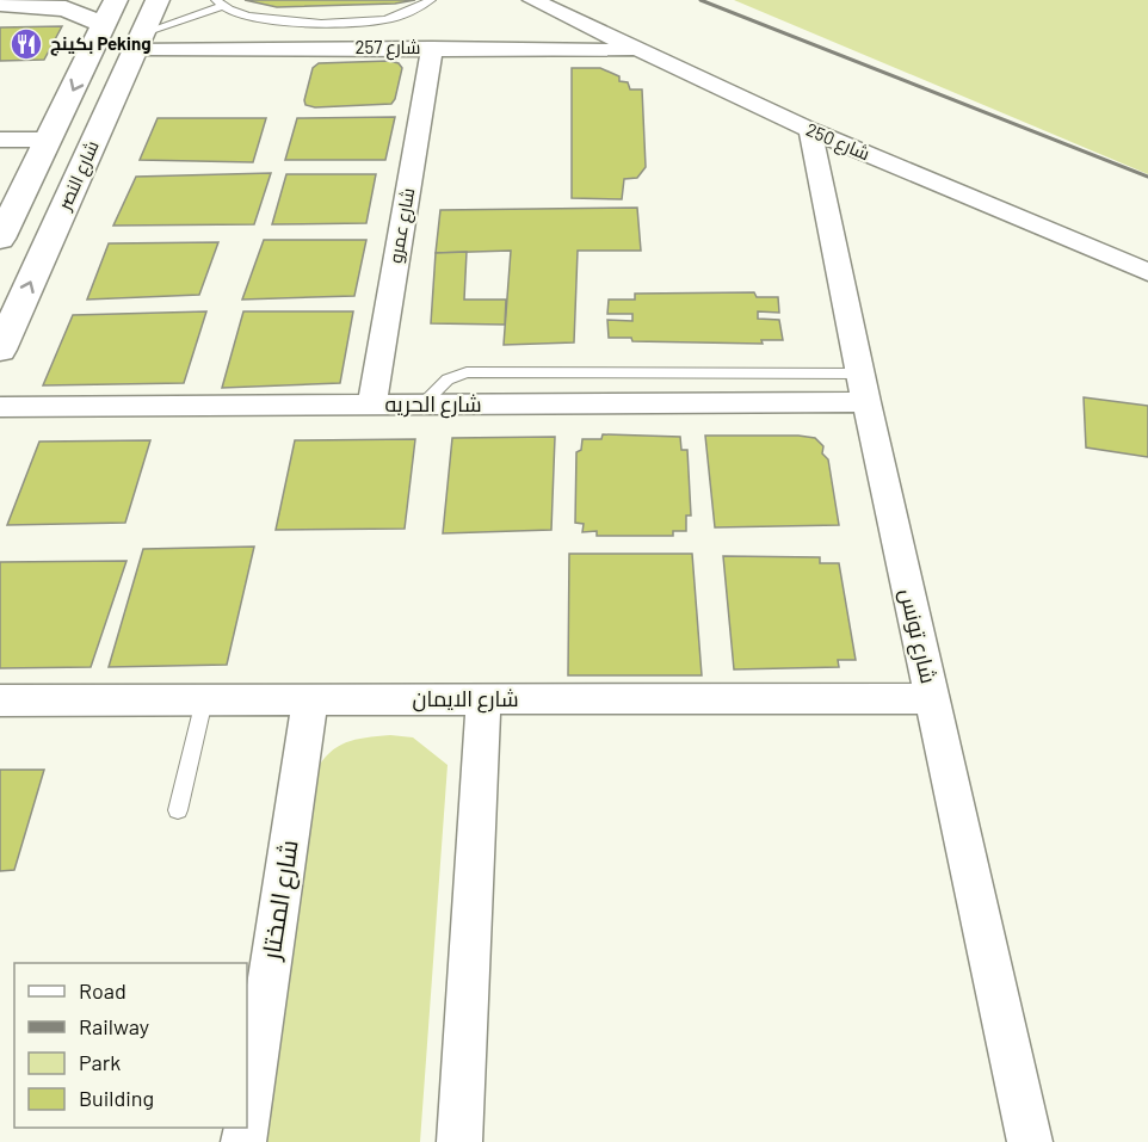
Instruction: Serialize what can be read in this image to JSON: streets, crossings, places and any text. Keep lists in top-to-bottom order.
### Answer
{
  "streets": {
    "street": [
      "شارع 257",
      "شارع 250",
      "شارع النصر",
      "شارع عمرو",
      "شارع الحريه",
      "شارع تونس",
      "شارع الايمان",
      "شارع المختار"
    ]
  },
  "crossings": [
    ["شارع 257", "شارع 250"],
    ["شارع 257", "شارع النصر"],
    ["شارع 257", "شارع عمرو"],
    ["شارع 250", "شارع تونس"],
    ["شارع عمرو", "شارع الحريه"],
    ["شارع الحريه", "شارع تونس"],
    ["شارع تونس", "شارع الايمان"],
    ["شارع الايمان", "شارع المختار"]
  ],
  "places": {
    "restaurant": ["بكينج Peking"]
  },
  "legend": [
    "Road",
    "Railway",
    "Park",
    "Building"
  ]
}
